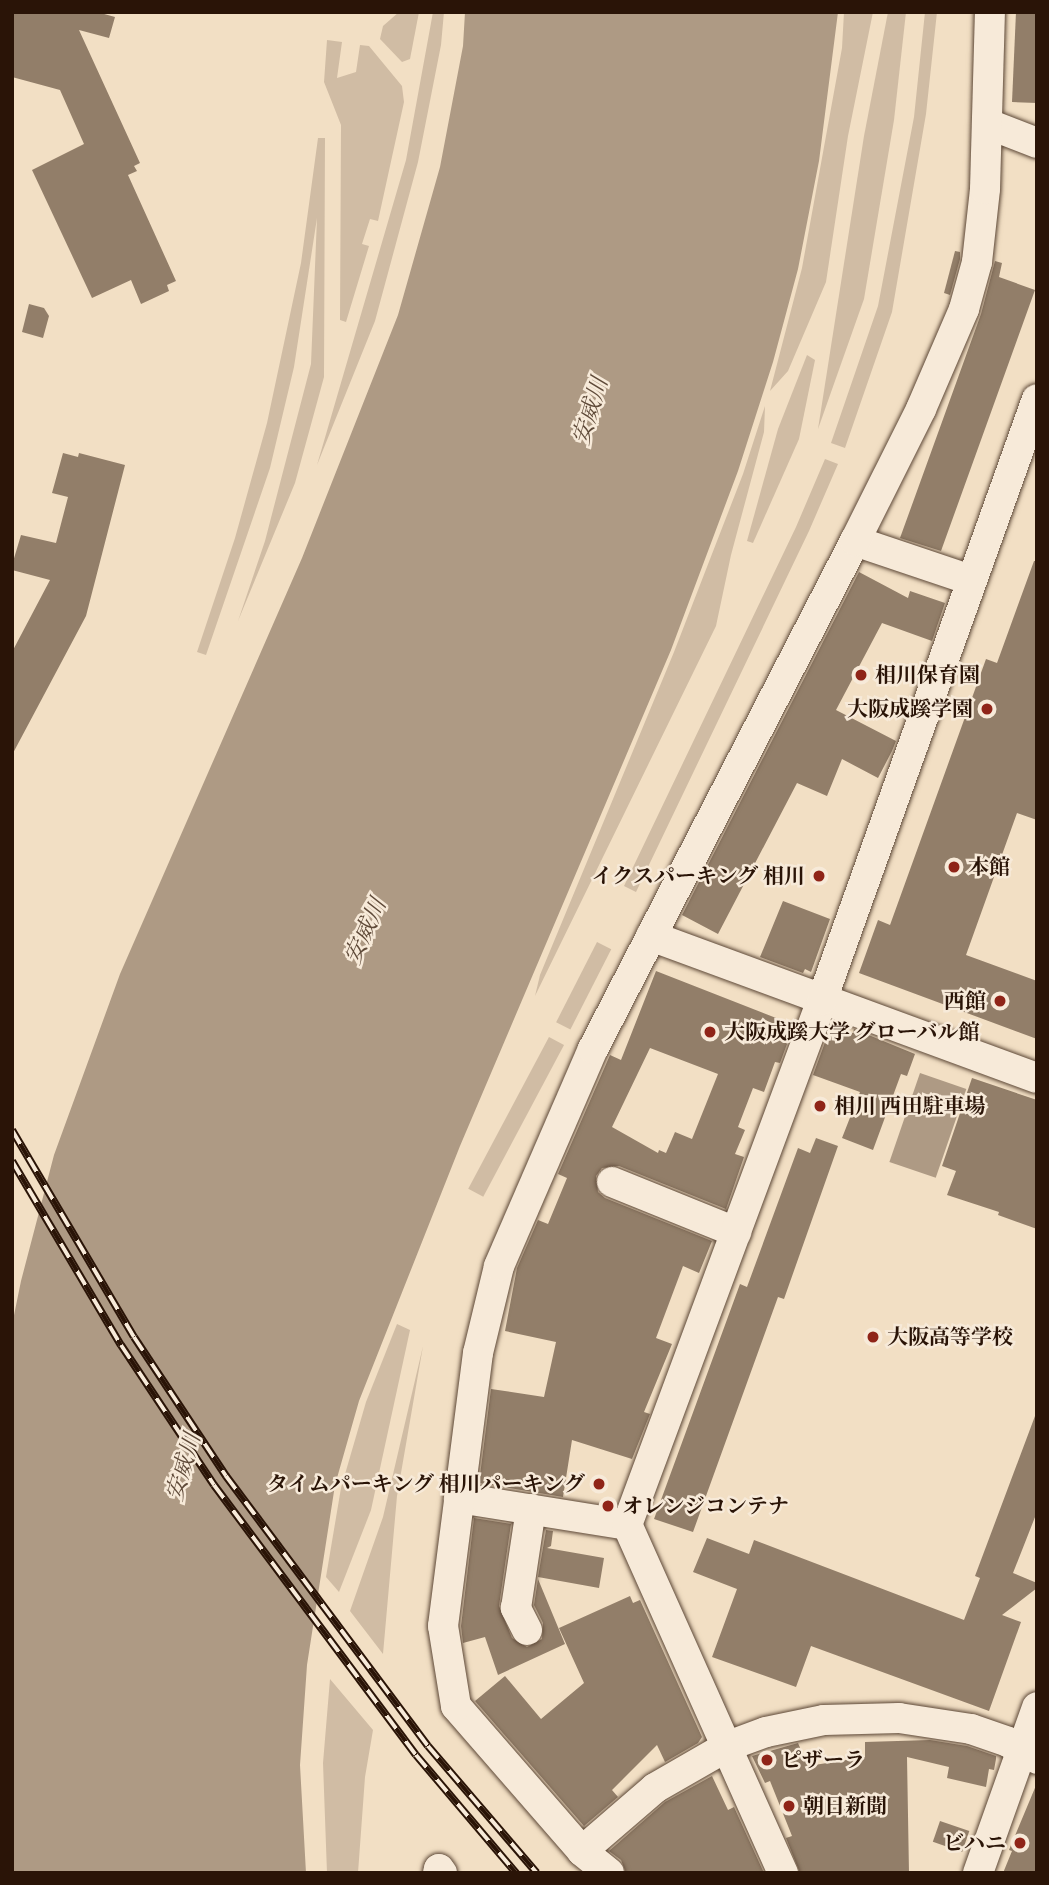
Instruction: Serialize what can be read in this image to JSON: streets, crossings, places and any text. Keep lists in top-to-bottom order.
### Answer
{
  "water": ["安威川"],
  "places": [
    "相川保育園",
    "大阪成蹊学園",
    "本館",
    "イクスパーキング 相川",
    "西館",
    "大阪成蹊大学 グローバル館",
    "相川 西田駐車場",
    "大阪高等学校",
    "タイムパーキング 相川パーキング",
    "オレンジコンテナ",
    "ピザーラ",
    "朝日新聞",
    "ビハニ"
  ]
}
